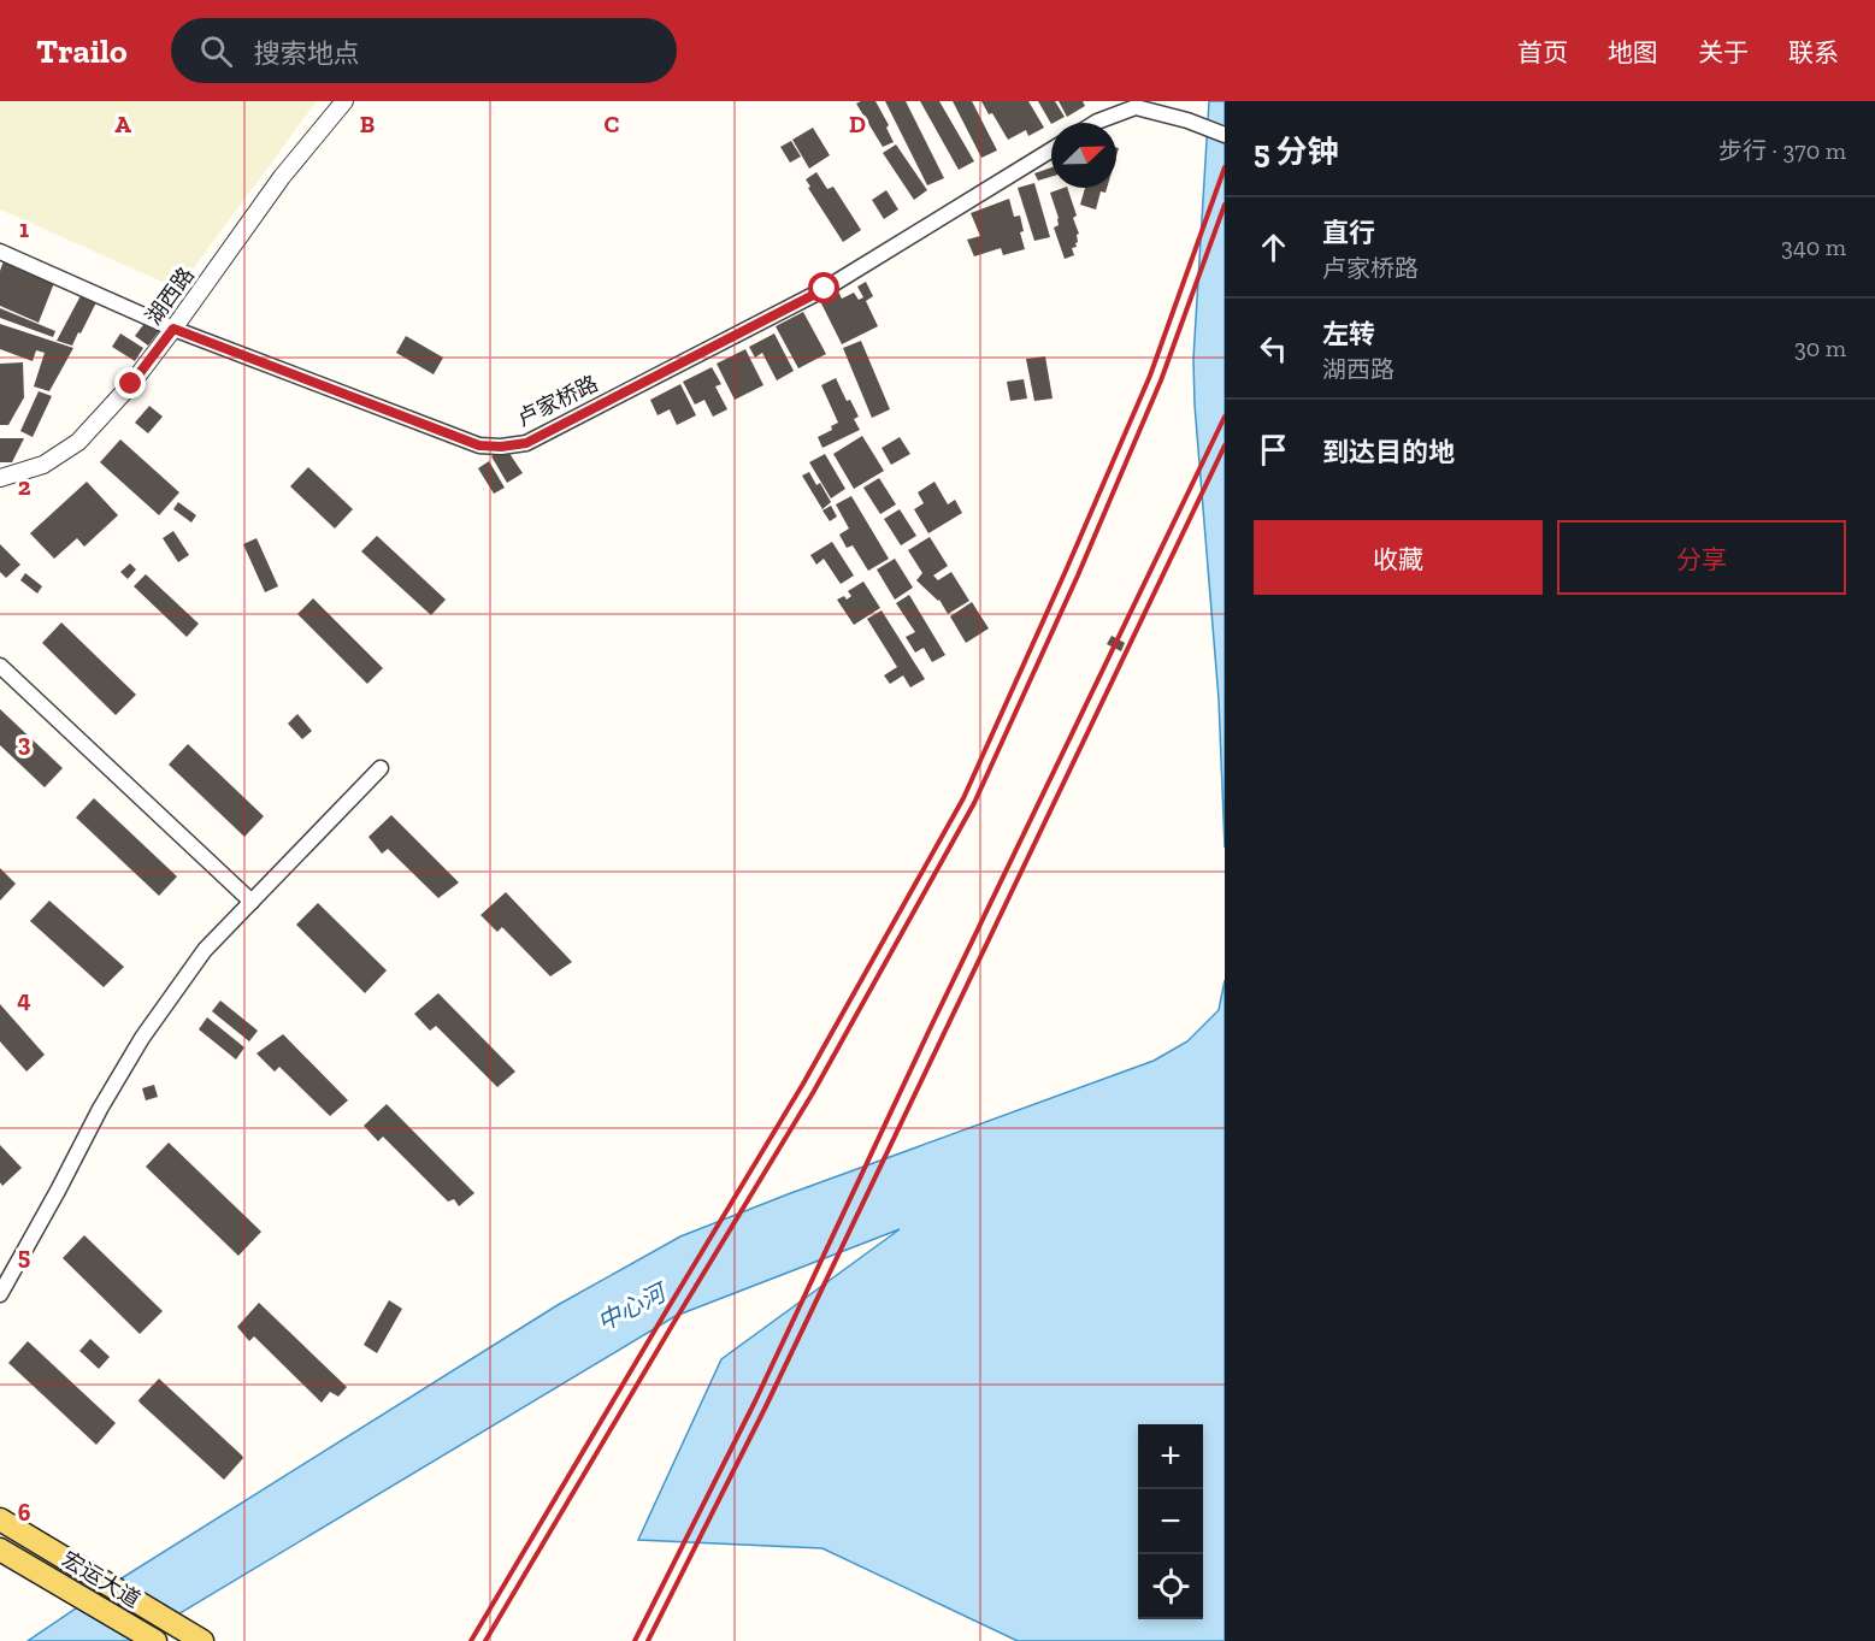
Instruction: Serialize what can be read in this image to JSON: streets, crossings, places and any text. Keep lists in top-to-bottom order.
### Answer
{
  "streets": {
    "main road": ["宏运大道"],
    "street": ["湖西路", "卢家桥路"]
  },
  "crossings": [
    ["湖西路", "卢家桥路"]
  ],
  "water": ["中心河"],
  "north": "top right",
  "page": {
    "header": "Trailo",
    "search": "搜索地点",
    "nav": [
      "首页",
      "地图",
      "关于",
      "联系"
    ],
    "heading": ["5 分钟", "步行 · 370 m"],
    "list": [
      ["直行", "卢家桥路", "340 m"],
      ["左转", "湖西路", "30 m"],
      "到达目的地"
    ],
    "buttons": ["收藏", "分享"],
    "map_buttons": ["+", "−"]
  },
  "grid": {
    "columns": [
      "A",
      "B",
      "C",
      "D"
    ],
    "rows": [
      "1",
      "2",
      "3",
      "4",
      "5",
      "6"
    ]
  }
}
